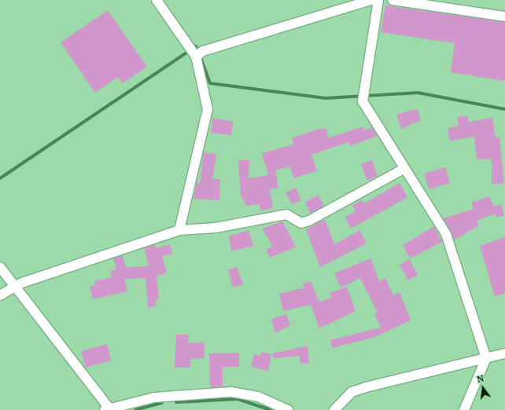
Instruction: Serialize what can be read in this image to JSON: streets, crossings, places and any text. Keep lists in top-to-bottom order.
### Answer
{
  "north": "top"
}
